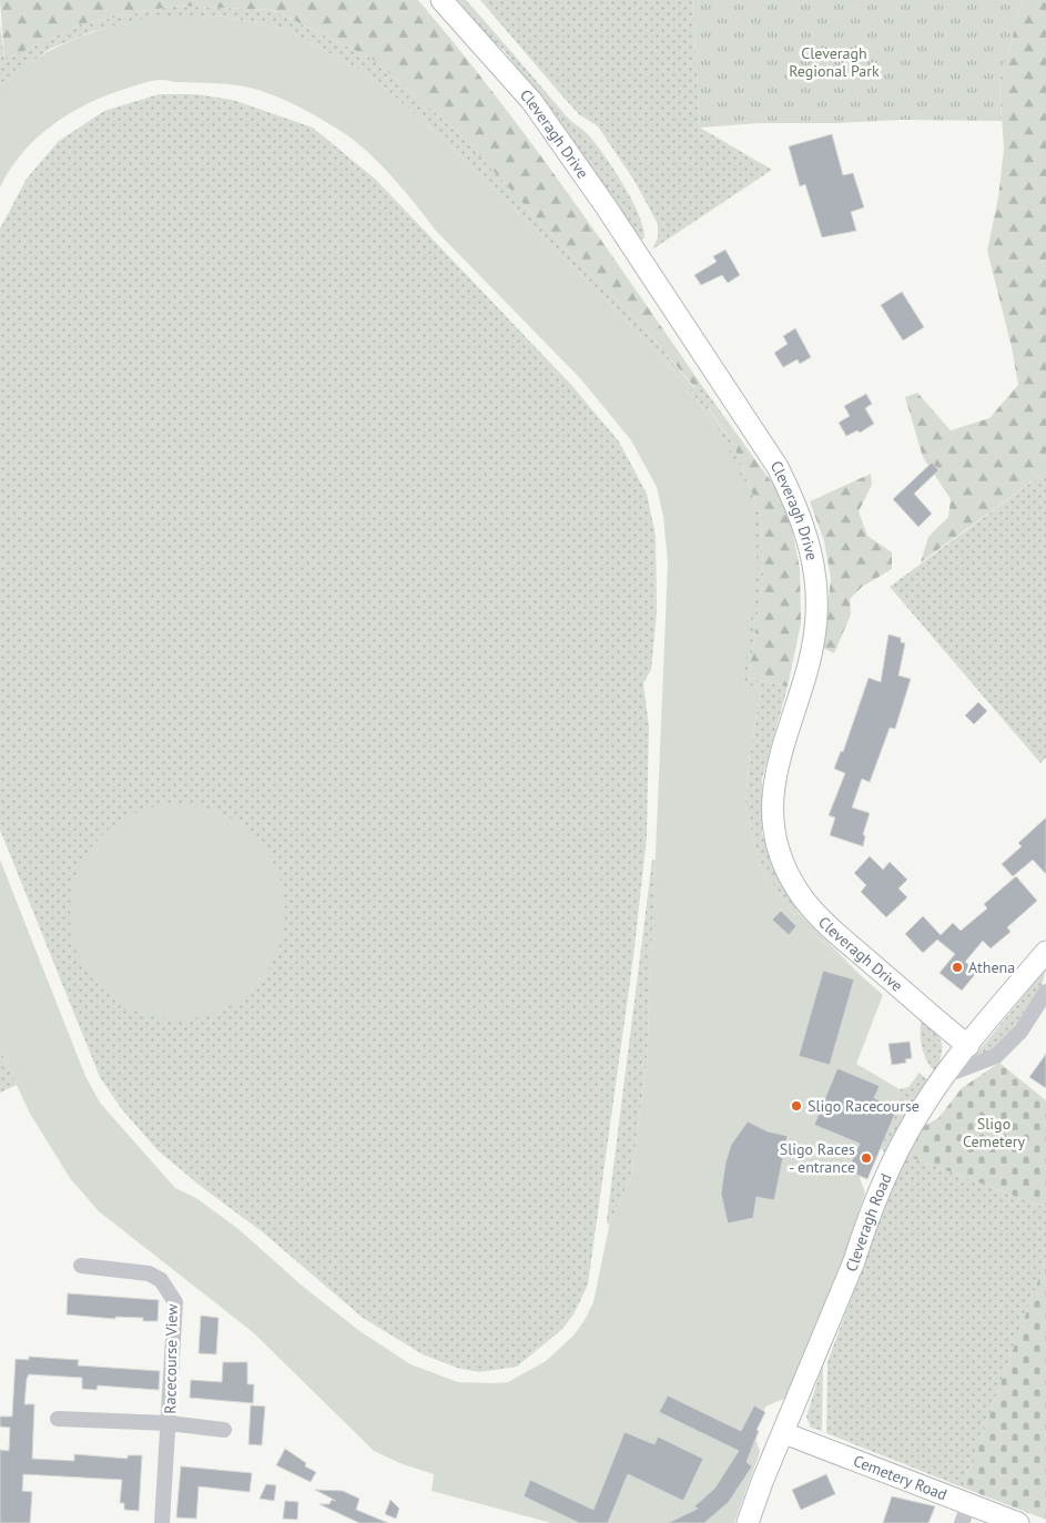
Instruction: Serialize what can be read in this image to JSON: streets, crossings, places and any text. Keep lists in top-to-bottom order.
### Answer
{
  "streets": {
    "street": [
      "Cleveragh Drive",
      "Cleveragh Road",
      "Racecourse View",
      "Cemetery Road"
    ]
  },
  "crossings": [
    ["Cleveragh Drive", "Cleveragh Road"],
    ["Cleveragh Road", "Cemetery Road"]
  ],
  "parks": ["Cleveragh Regional Park", "Sligo Cemetery"],
  "places": ["Athena", "Sligo Racecourse", "Sligo Races - entrance"]
}
